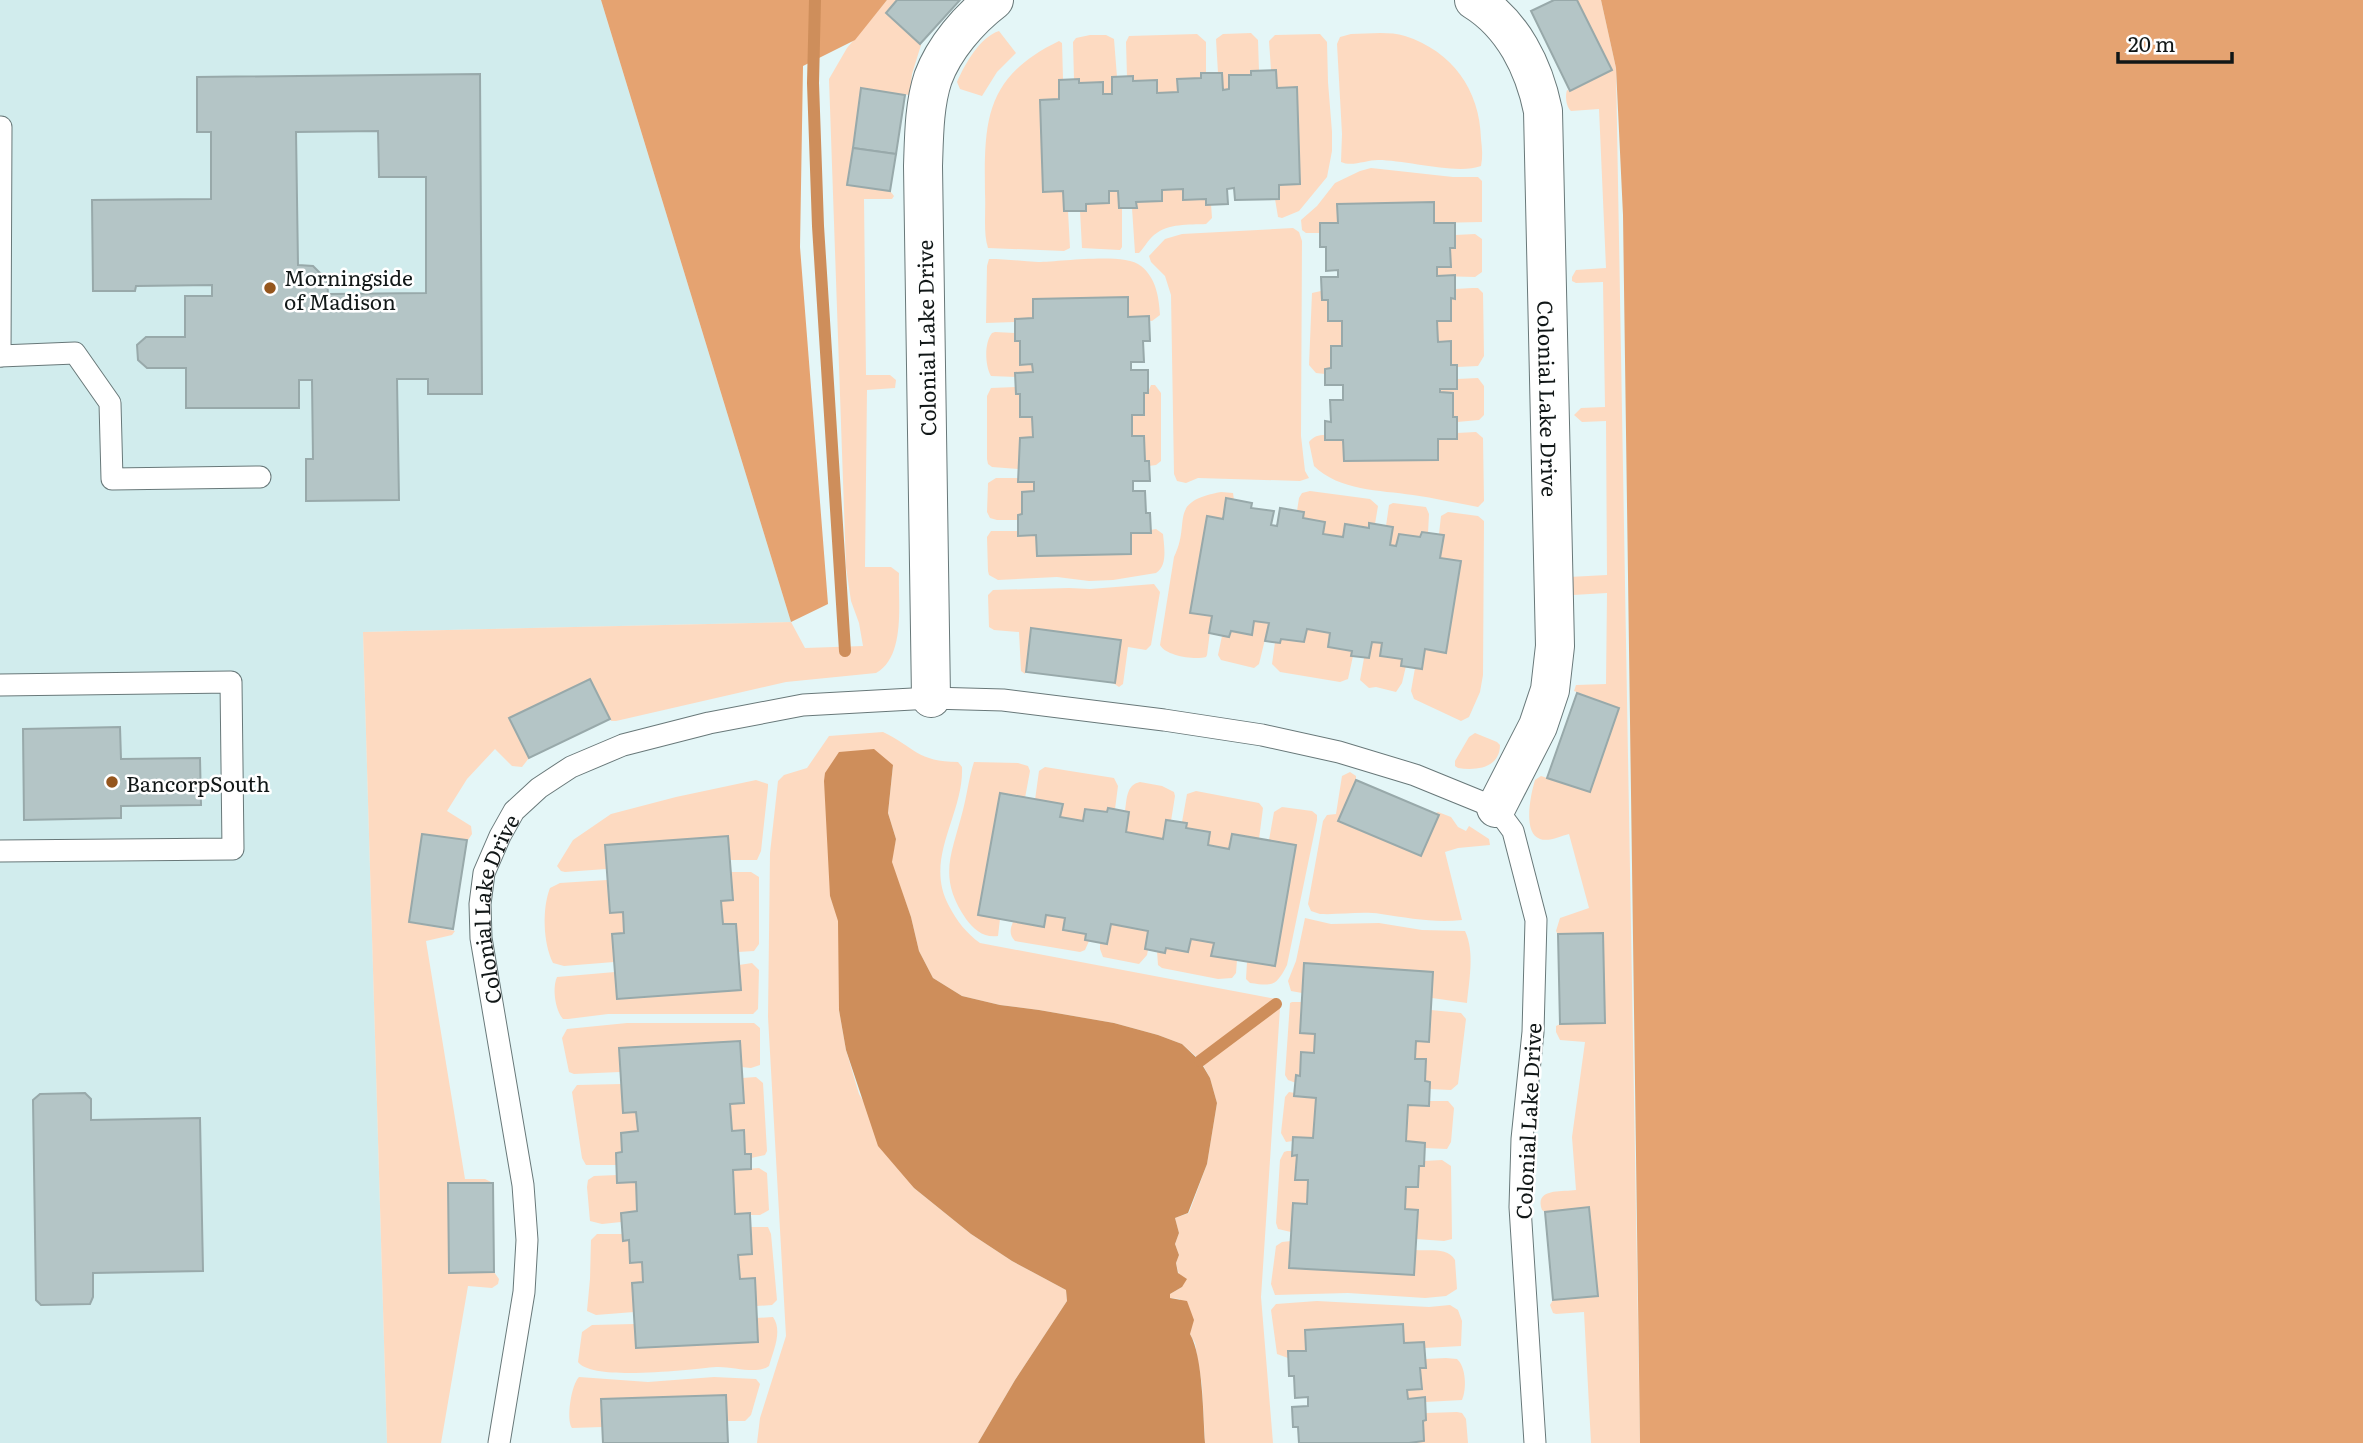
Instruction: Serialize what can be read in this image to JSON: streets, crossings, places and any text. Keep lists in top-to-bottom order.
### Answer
{
  "streets": {
    "street": ["Colonial Lake Drive"]
  },
  "places": ["Morningside of Madison", "BancorpSouth"],
  "scale_bar": "20 m"
}
